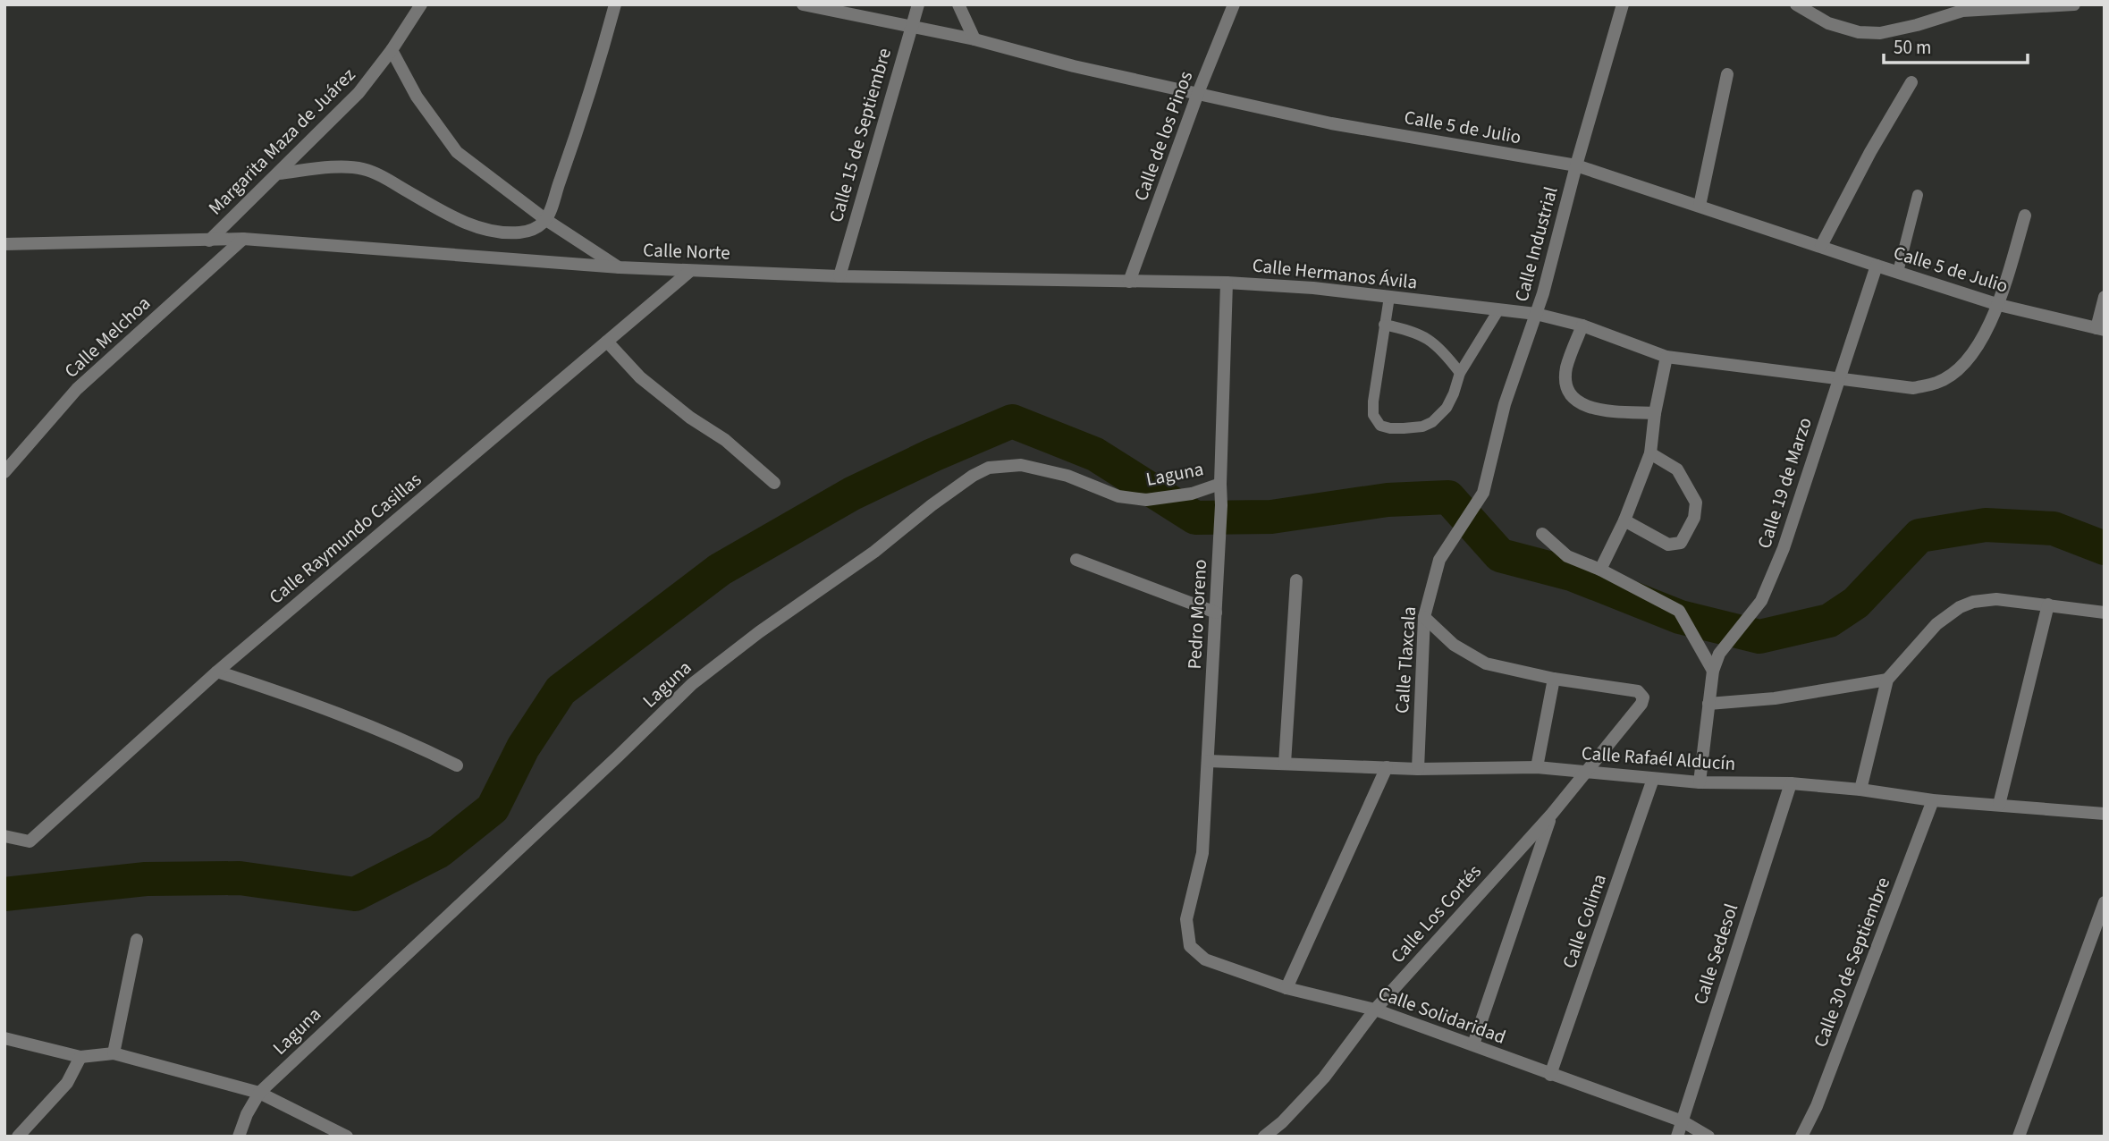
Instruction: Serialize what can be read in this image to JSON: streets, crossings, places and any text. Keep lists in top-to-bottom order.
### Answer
{
  "streets": {
    "street": [
      "Calle 5 de Julio",
      "Calle 15 de Septiembre",
      "Calle de los Pinos",
      "Margarita Maza de Juárez",
      "Calle Industrial",
      "Calle Norte",
      "Calle Hermanos Ávila",
      "Calle Melchoa",
      "Laguna",
      "Calle 19 de Marzo",
      "Calle Raymundo Casillas",
      "Pedro Moreno",
      "Calle Tlaxcala",
      "Calle Rafaél Alducín",
      "Calle Los Cortés",
      "Calle Colima",
      "Calle Sedesol",
      "Calle 30 de Septiembre",
      "Calle Solidaridad"
    ]
  },
  "crossings": [
    ["Calle 5 de Julio", "Calle 15 de Septiembre"],
    ["Calle 5 de Julio", "Calle de los Pinos"],
    ["Calle 5 de Julio", "Calle Industrial"],
    ["Calle 5 de Julio", "Calle 19 de Marzo"],
    ["Calle 15 de Septiembre", "Calle Norte"],
    ["Calle de los Pinos", "Calle Norte"],
    ["Calle de los Pinos", "Calle Hermanos Ávila"],
    ["Margarita Maza de Juárez", "Calle Norte"],
    ["Calle Industrial", "Calle Hermanos Ávila"],
    ["Calle Industrial", "Calle Tlaxcala"],
    ["Calle Norte", "Calle Hermanos Ávila"],
    ["Calle Norte", "Calle Melchoa"],
    ["Calle Norte", "Calle Raymundo Casillas"],
    ["Calle Hermanos Ávila", "Calle 19 de Marzo"],
    ["Calle Hermanos Ávila", "Pedro Moreno"],
    ["Laguna", "Pedro Moreno"],
    ["Calle 19 de Marzo", "Calle Rafaél Alducín"],
    ["Pedro Moreno", "Calle Rafaél Alducín"],
    ["Pedro Moreno", "Calle Solidaridad"],
    ["Calle Tlaxcala", "Calle Rafaél Alducín"],
    ["Calle Rafaél Alducín", "Calle Los Cortés"],
    ["Calle Rafaél Alducín", "Calle Colima"],
    ["Calle Rafaél Alducín", "Calle Sedesol"],
    ["Calle Rafaél Alducín", "Calle 30 de Septiembre"],
    ["Calle Los Cortés", "Calle Solidaridad"],
    ["Calle Colima", "Calle Solidaridad"],
    ["Calle Sedesol", "Calle Solidaridad"]
  ],
  "scale_bar": "50 m"
}
